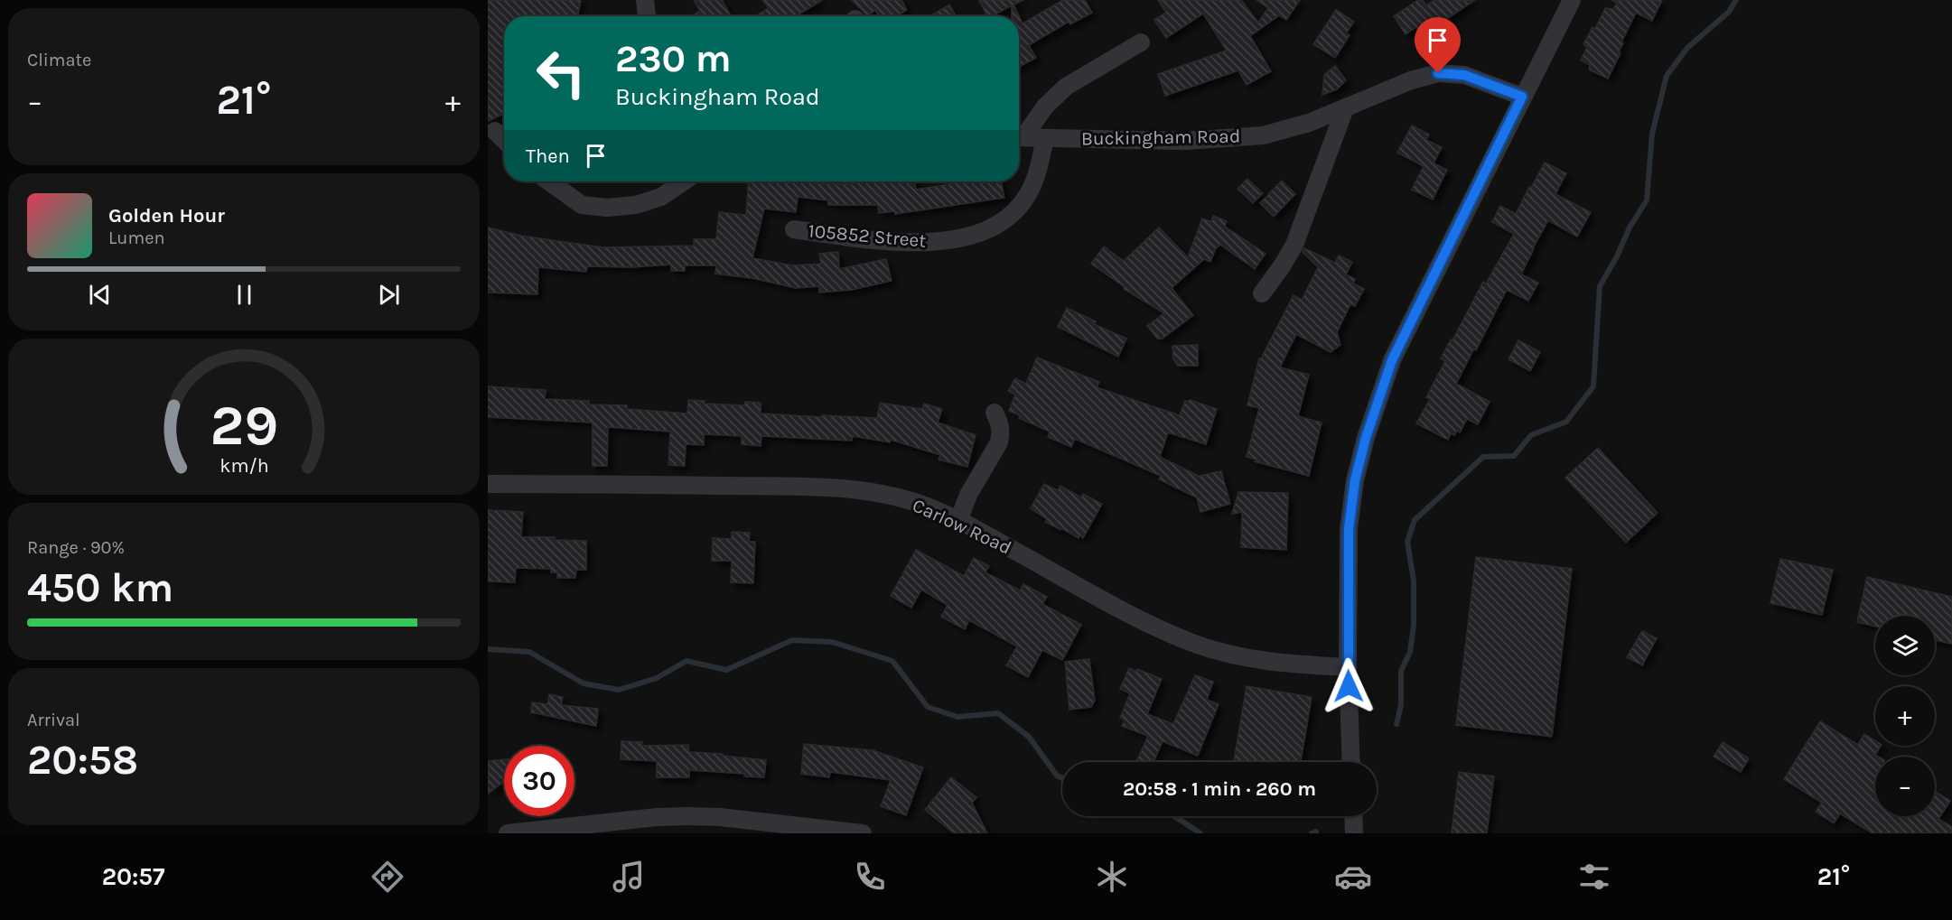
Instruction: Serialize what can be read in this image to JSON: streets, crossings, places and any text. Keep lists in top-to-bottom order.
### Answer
{
  "streets": {
    "street": ["Buckingham Road", "105852 Street", "Carlow Road"]
  },
  "crossings": [
    ["Buckingham Road", "105852 Street"]
  ],
  "page": {
    "tile": [
      "Climate",
      ["Range · 90%", "450 km"],
      ["Arrival", "20:58"]
    ],
    "turn": ["230 m", "Buckingham Road"],
    "heat": ["−", "21°", "+"],
    "then": "Then",
    "song": ["Golden Hour", "Lumen"],
    "map_buttons": ["+", "−"],
    "limit": "30",
    "trip": "20:58 · 1 min · 260 m",
    "tabs": ["20:57", "21°"],
    "gauge": ["29", "km/h"]
  }
}
